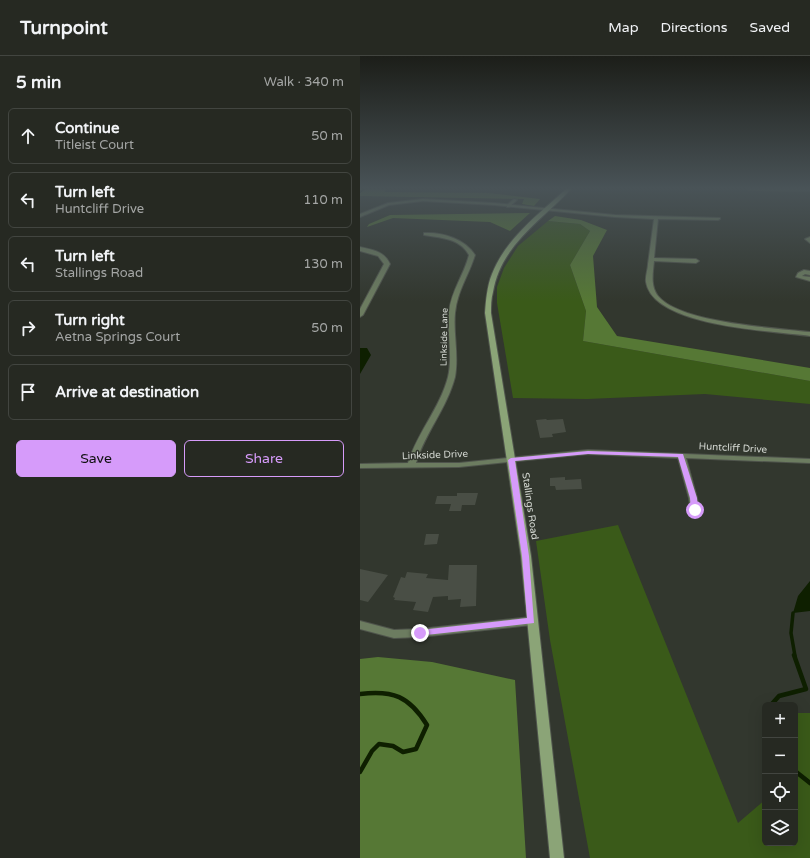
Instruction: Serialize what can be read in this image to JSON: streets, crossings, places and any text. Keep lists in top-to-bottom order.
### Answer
{
  "streets": {
    "street": [
      "Linkside Lane",
      "Huntcliff Drive",
      "Linkside Drive",
      "Stallings Road"
    ]
  },
  "crossings": [
    ["Linkside Lane", "Linkside Drive"],
    ["Huntcliff Drive", "Linkside Drive"],
    ["Huntcliff Drive", "Stallings Road"],
    ["Linkside Drive", "Stallings Road"]
  ],
  "page": {
    "header": "Turnpoint",
    "nav": ["Map", "Directions", "Saved"],
    "heading": ["5 min", "Walk · 340 m"],
    "list": [
      ["Continue", "Titleist Court", "50 m"],
      ["Turn left", "Huntcliff Drive", "110 m"],
      ["Turn left", "Stallings Road", "130 m"],
      ["Turn right", "Aetna Springs Court", "50 m"],
      "Arrive at destination"
    ],
    "buttons": ["Save", "Share"],
    "map_buttons": ["+", "−"]
  }
}
